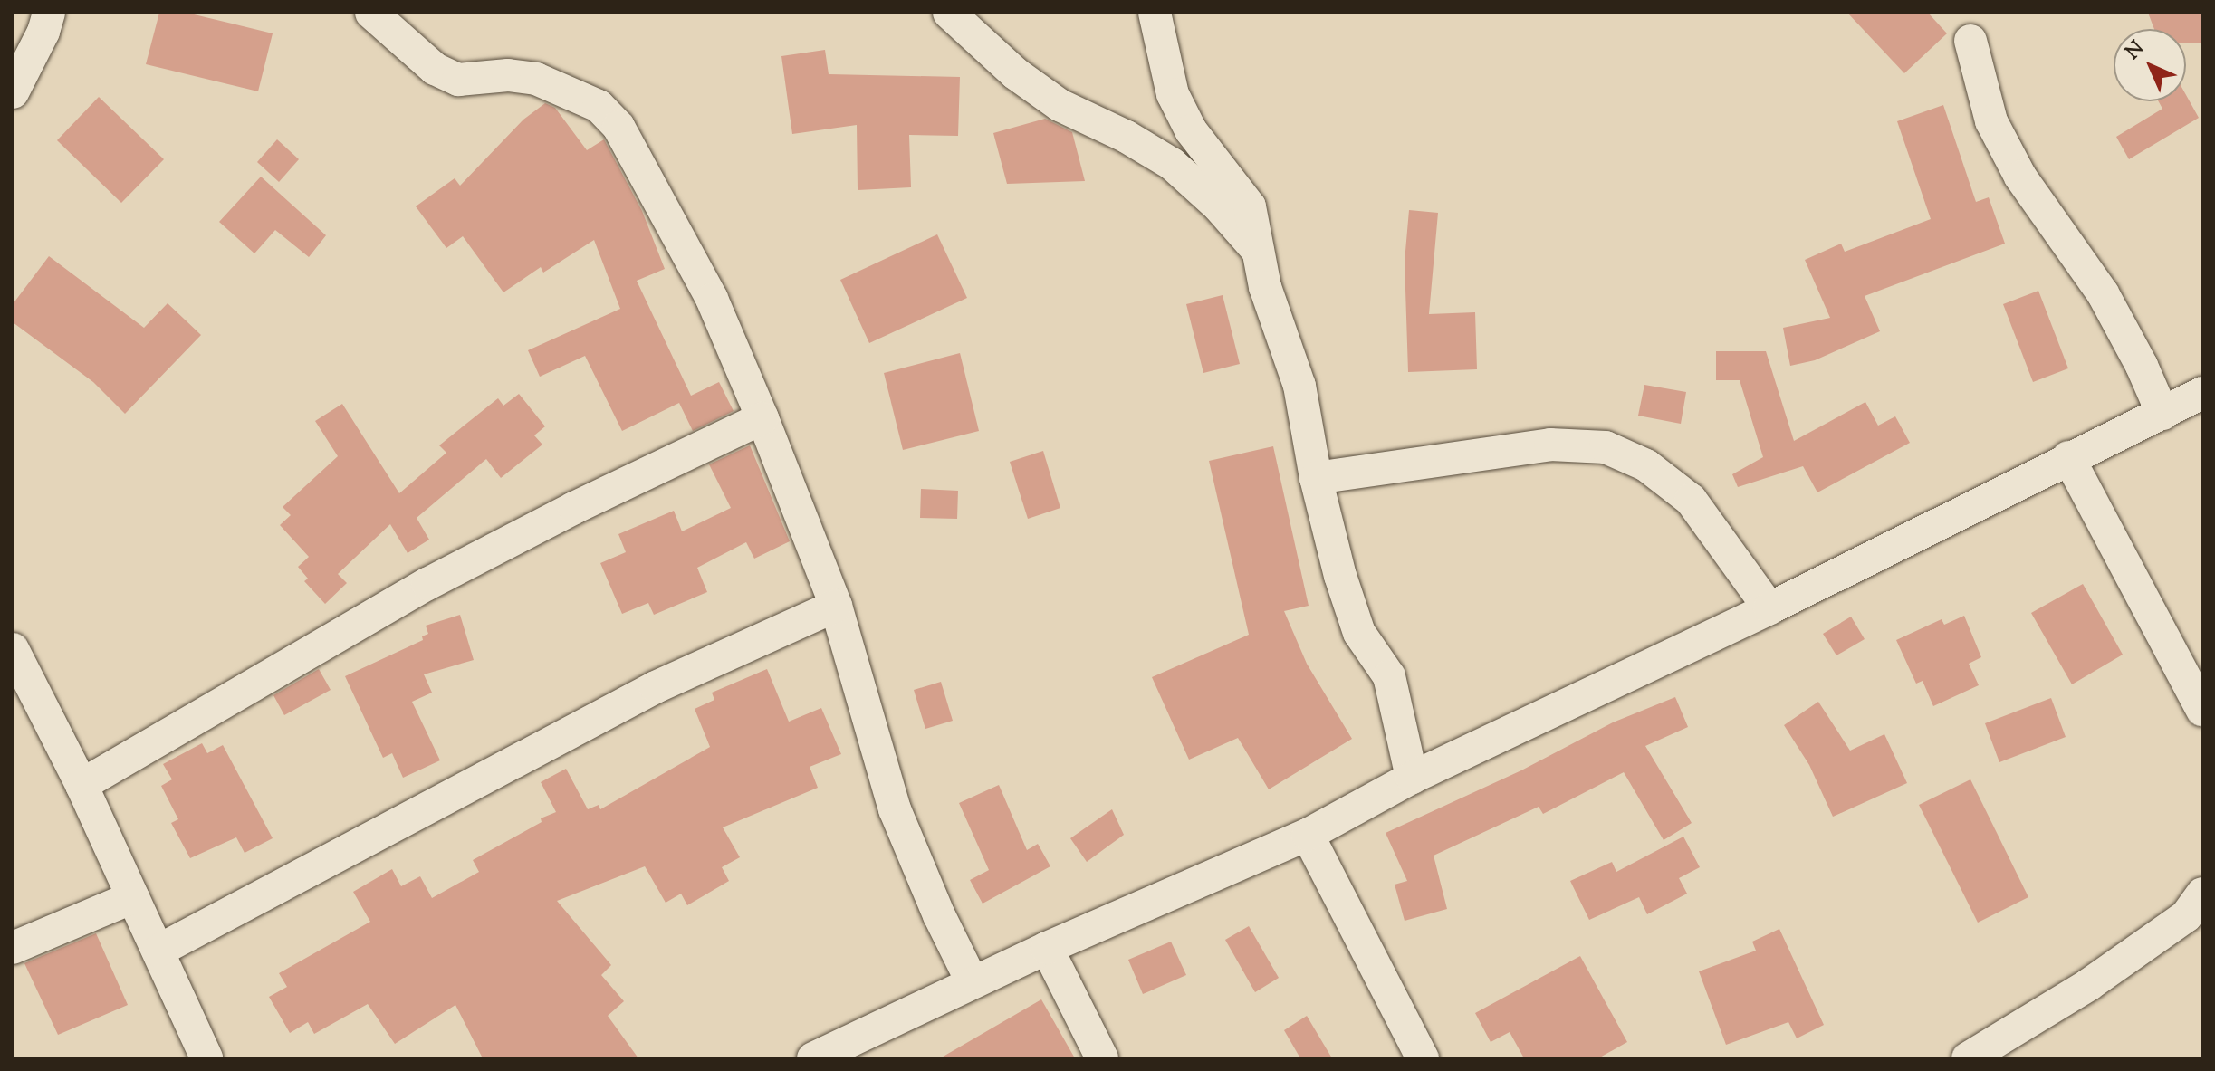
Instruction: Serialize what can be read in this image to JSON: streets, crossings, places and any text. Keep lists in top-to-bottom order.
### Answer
{
  "north": "top left"
}
